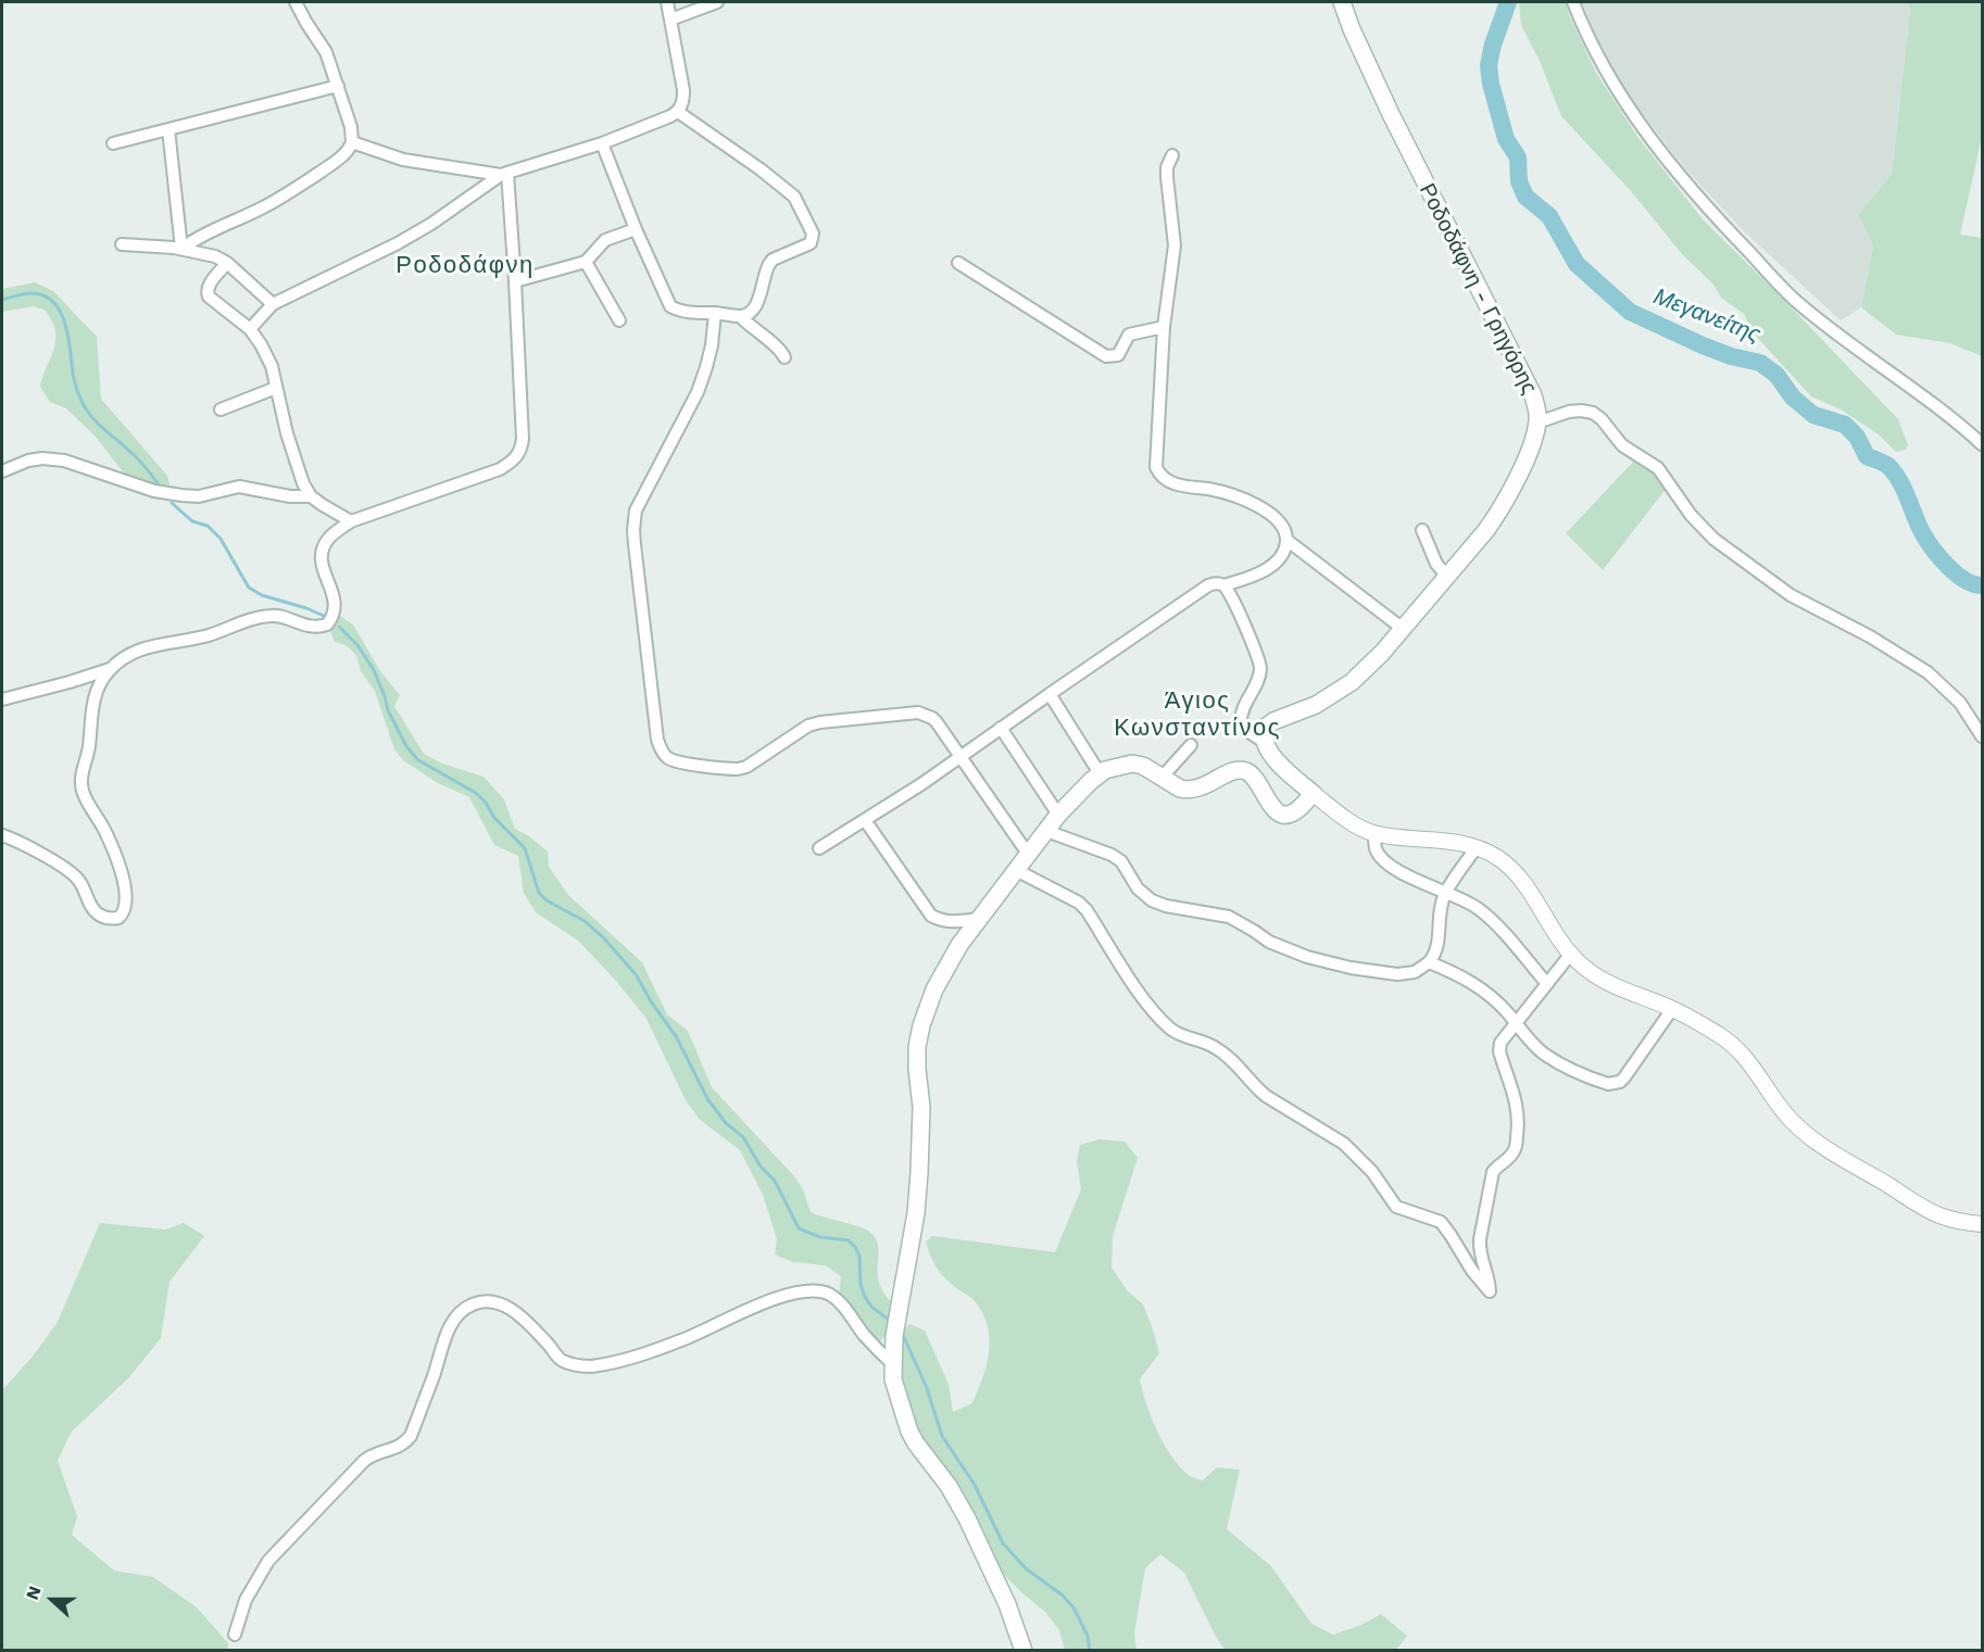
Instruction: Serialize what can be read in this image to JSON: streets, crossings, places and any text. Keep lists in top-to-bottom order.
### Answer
{
  "streets": {
    "main road": ["Ροδοδάφνη - Γρηγόρης"]
  },
  "districts": ["Ροδοδάφνη", "Άγιος Κωνσταντίνος"],
  "water": ["Μεγανείτης"],
  "north": "left"
}
